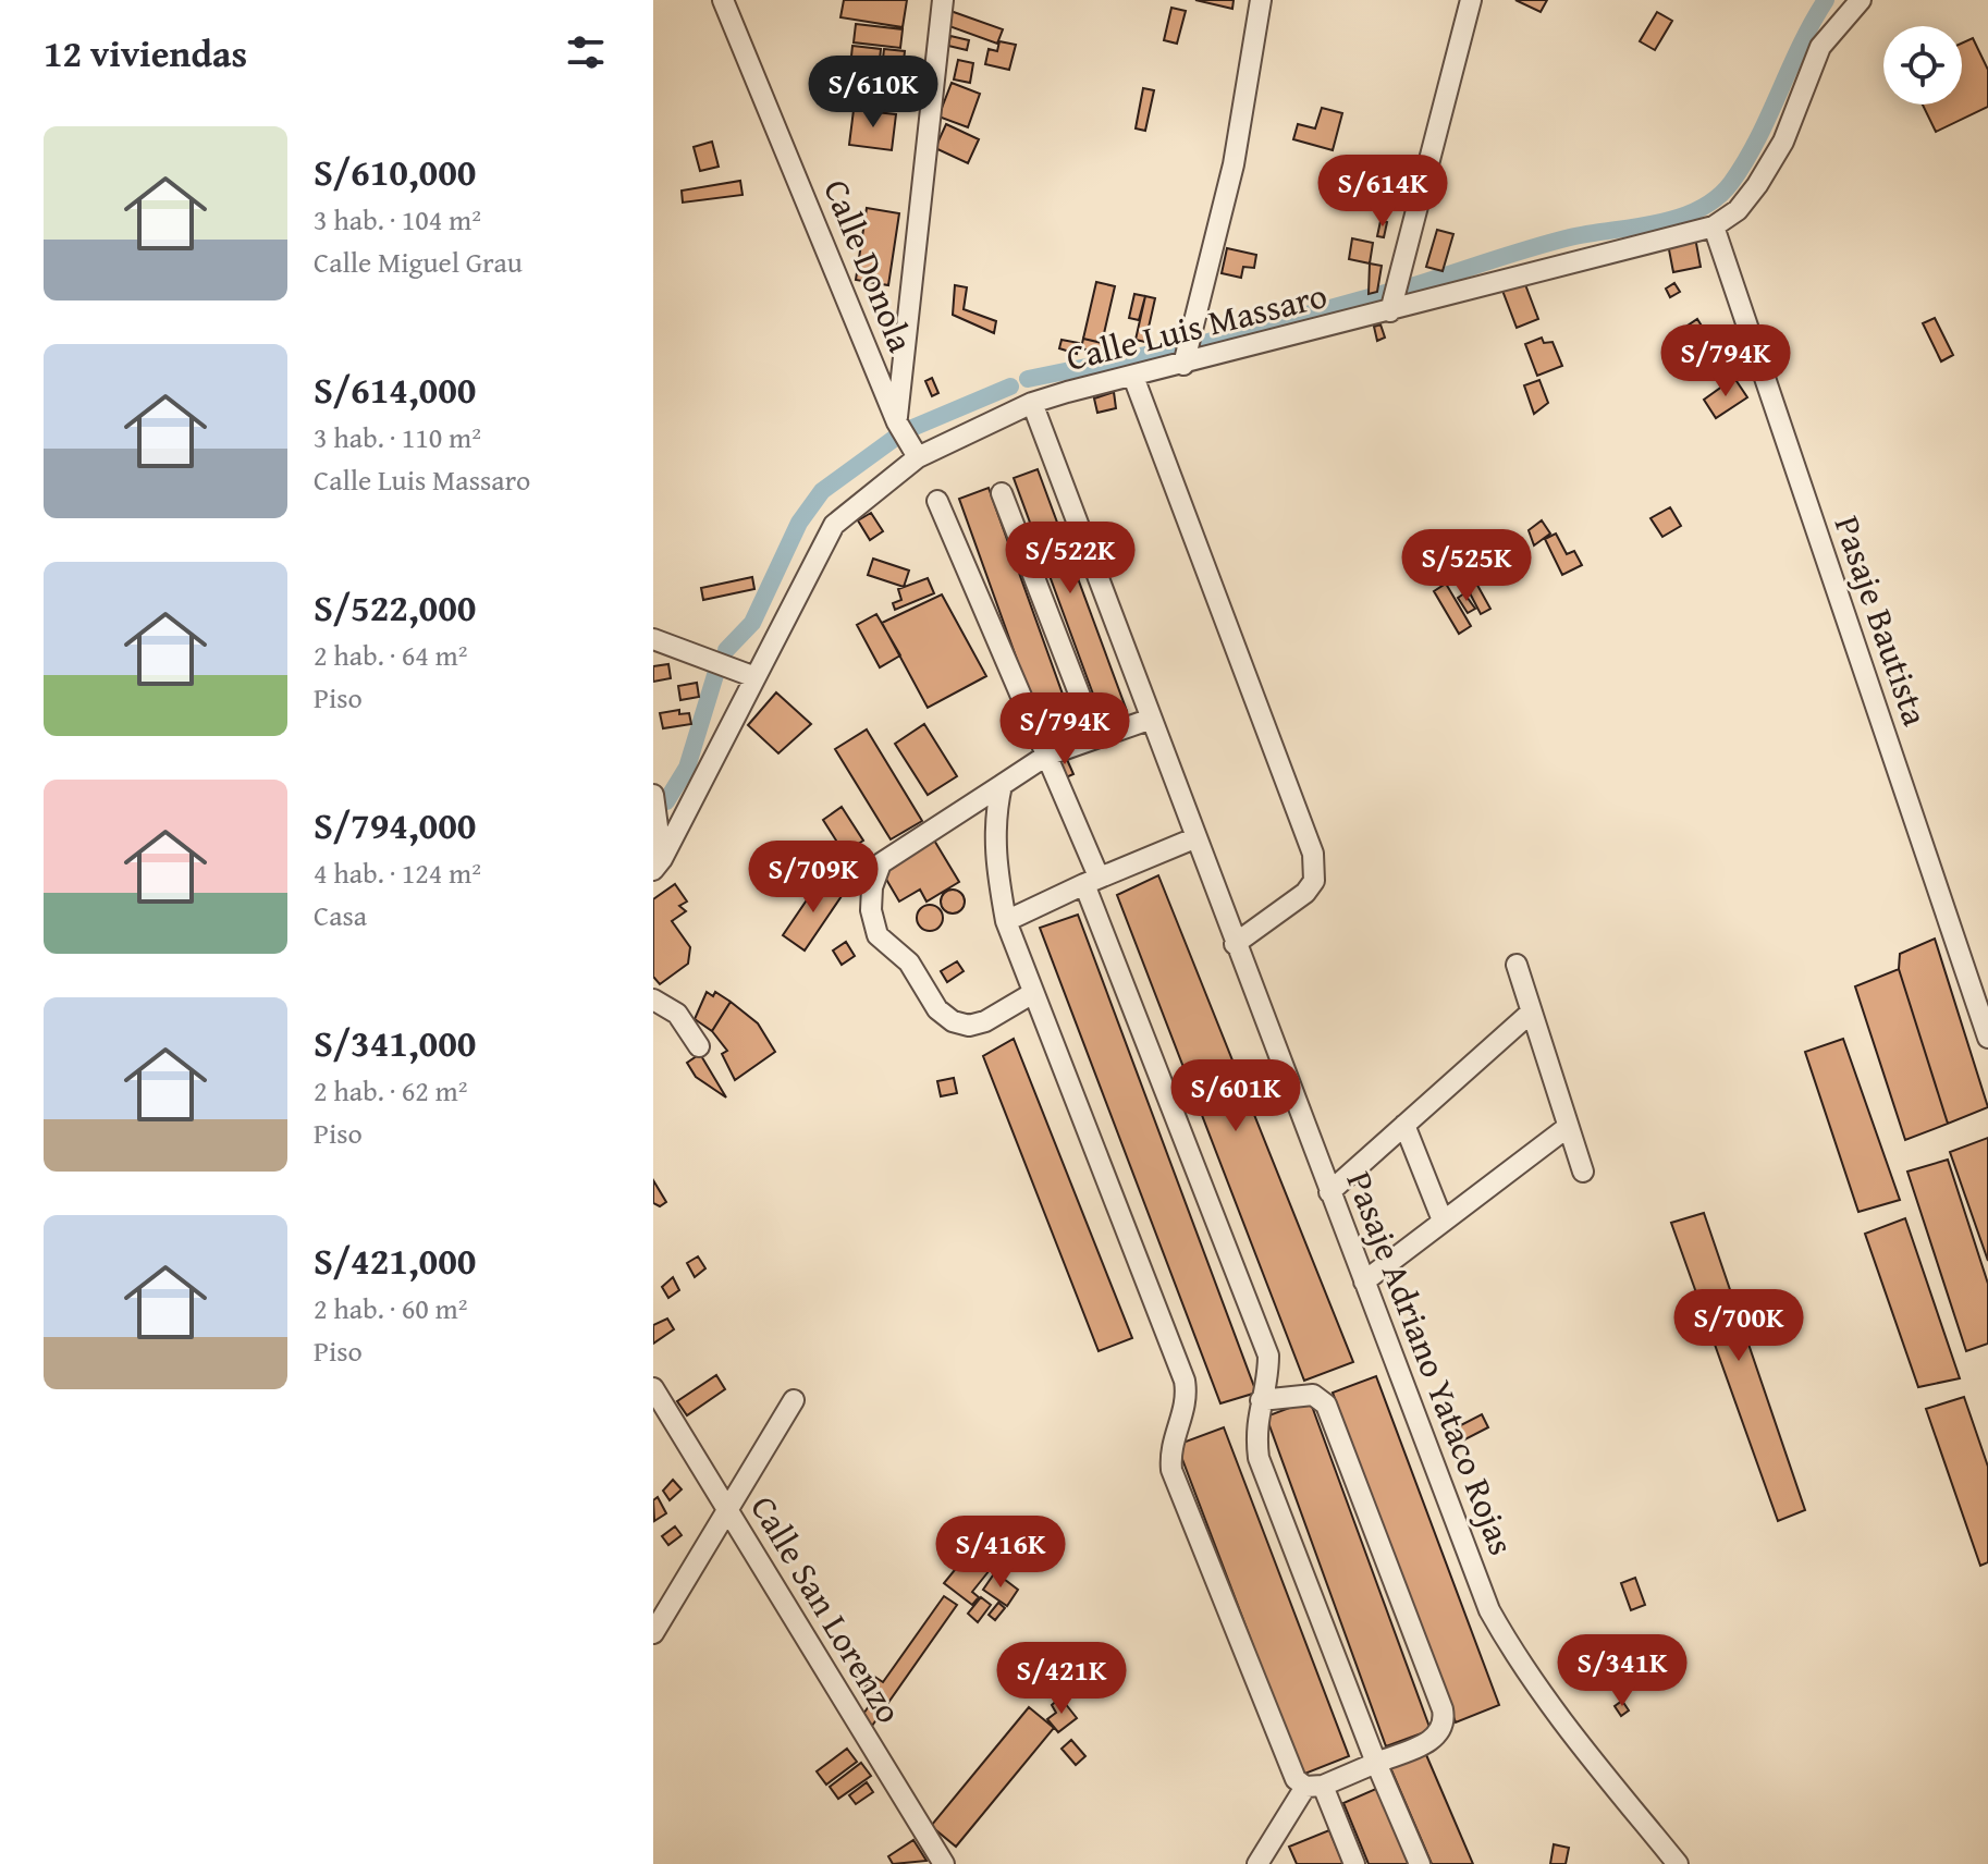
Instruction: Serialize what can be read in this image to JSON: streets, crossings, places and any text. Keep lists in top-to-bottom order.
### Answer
{
  "streets": {
    "street": [
      "Calle Donola",
      "Calle Luis Massaro",
      "Pasaje Bautista",
      "Pasaje Adriano Yataco Rojas",
      "Calle San Lorenzo"
    ]
  },
  "crossings": [
    ["Calle Donola", "Calle Luis Massaro"],
    ["Calle Luis Massaro", "Pasaje Bautista"],
    ["Calle Luis Massaro", "Pasaje Adriano Yataco Rojas"]
  ],
  "page": {
    "heading": "12 viviendas",
    "price": [
      "S/610K",
      "S/614K",
      "S/794K",
      "S/522K",
      "S/525K",
      "S/794K",
      "S/709K",
      "S/601K",
      "S/700K",
      "S/416K",
      "S/341K",
      "S/421K"
    ],
    "list": [
      {
        "name": "S/610,000",
        "note": "3 hab. · 104 m² · Calle Miguel Grau"
      },
      {
        "name": "S/614,000",
        "note": "3 hab. · 110 m² · Calle Luis Massaro"
      },
      {
        "name": "S/522,000",
        "note": "2 hab. · 64 m² · Piso"
      },
      {
        "name": "S/794,000",
        "note": "4 hab. · 124 m² · Casa"
      },
      {
        "name": "S/341,000",
        "note": "2 hab. · 62 m² · Piso"
      },
      {
        "name": "S/421,000",
        "note": "2 hab. · 60 m² · Piso"
      }
    ]
  }
}
